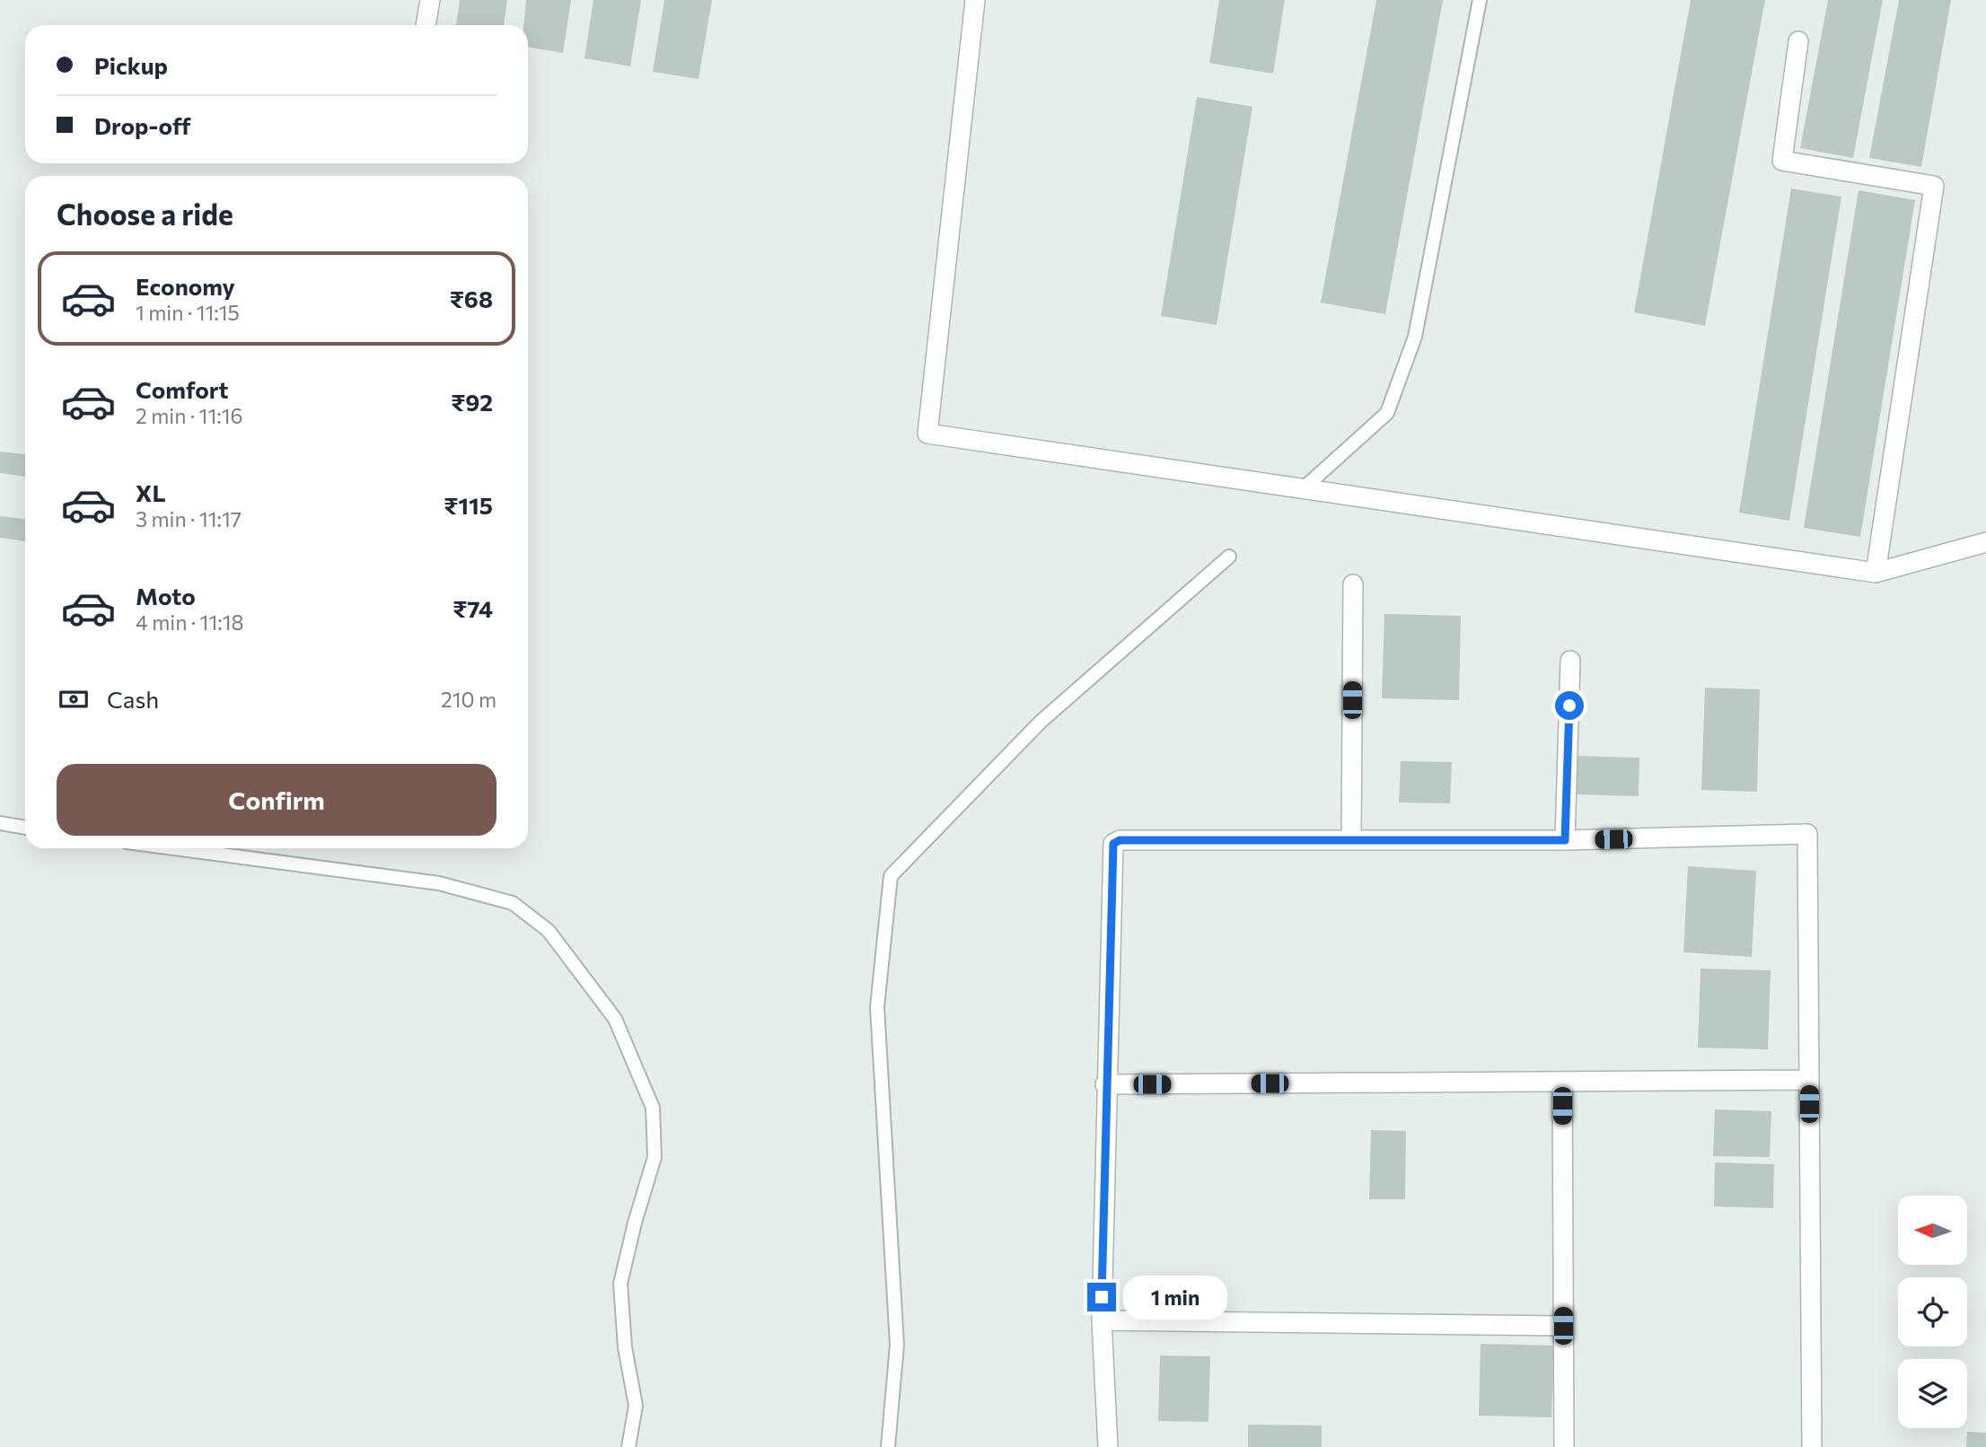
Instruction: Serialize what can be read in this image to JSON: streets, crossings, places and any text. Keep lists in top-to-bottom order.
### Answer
{
  "north": "left",
  "page": {
    "banner": ["Pickup", "Drop-off"],
    "heading": "Choose a ride",
    "list": [
      {
        "name": "Economy",
        "note": "1 min · 11:15",
        "value": "₹68"
      },
      {
        "name": "Comfort",
        "note": "2 min · 11:16",
        "value": "₹92"
      },
      {
        "name": "XL",
        "note": "3 min · 11:17",
        "value": "₹115"
      },
      {
        "name": "Moto",
        "note": "4 min · 11:18",
        "value": "₹74"
      }
    ],
    "pay": ["Cash", "210 m"],
    "buttons": "Confirm",
    "bubble": "1 min"
  }
}
